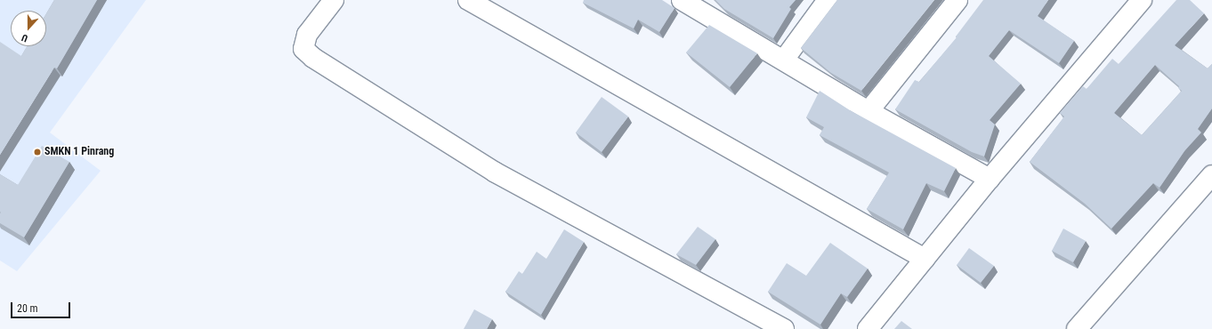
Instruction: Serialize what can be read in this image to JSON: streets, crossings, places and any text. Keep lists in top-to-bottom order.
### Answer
{
  "places": ["SMKN 1 Pinrang"],
  "scale_bar": "20 m",
  "north": "bottom"
}
